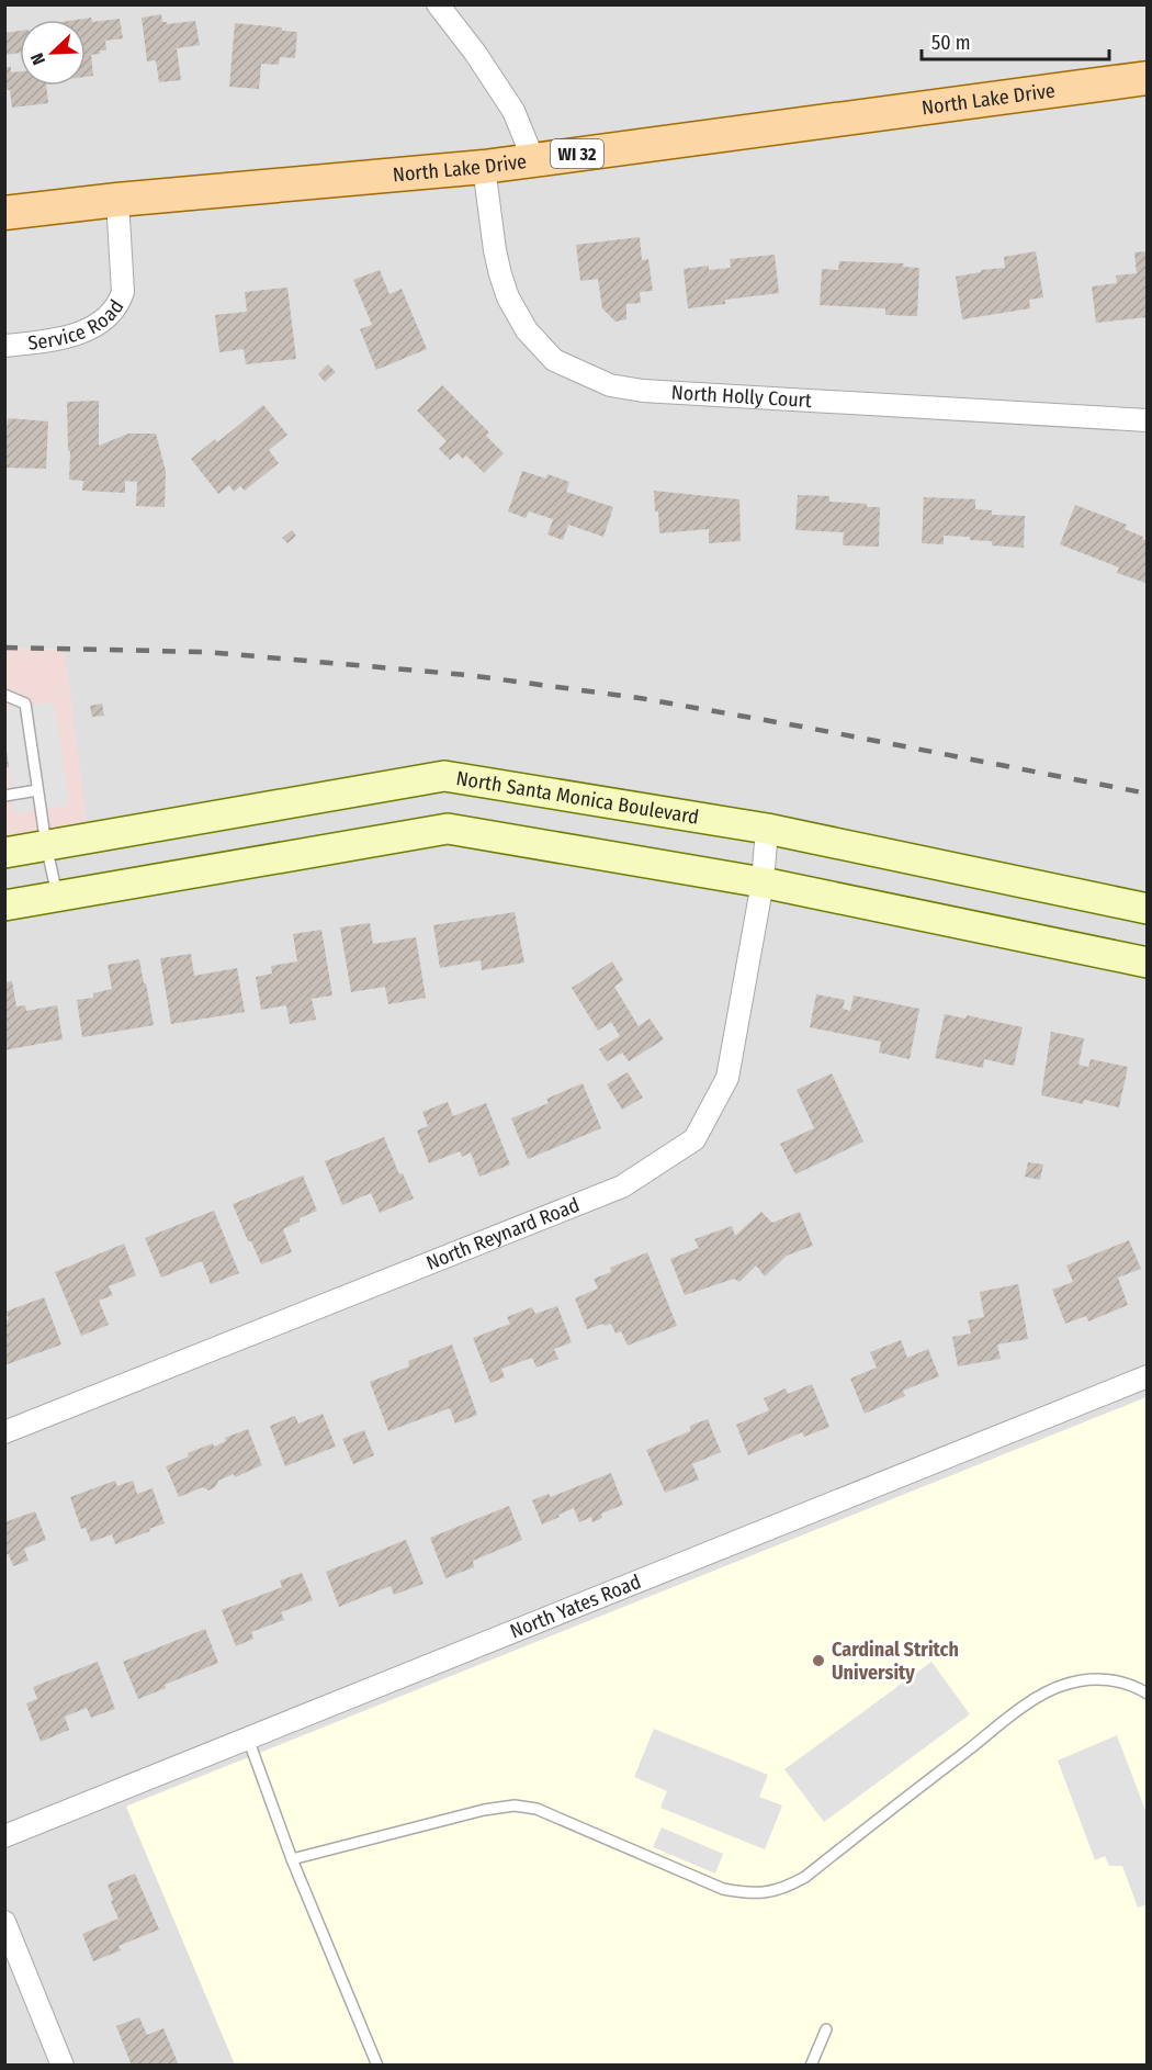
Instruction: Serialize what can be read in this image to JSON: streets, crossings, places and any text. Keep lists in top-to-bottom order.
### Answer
{
  "streets": {
    "main road": ["North Lake Drive", "WI 32"],
    "street": [
      "Service Road",
      "North Holly Court",
      "North Santa Monica Boulevard",
      "North Reynard Road",
      "North Yates Road"
    ]
  },
  "crossings": [
    ["North Lake Drive", "Service Road"],
    ["North Lake Drive", "North Holly Court"],
    ["North Santa Monica Boulevard", "North Reynard Road"]
  ],
  "places": ["Cardinal Stritch University"],
  "scale_bar": "50 m",
  "north": "bottom left"
}
